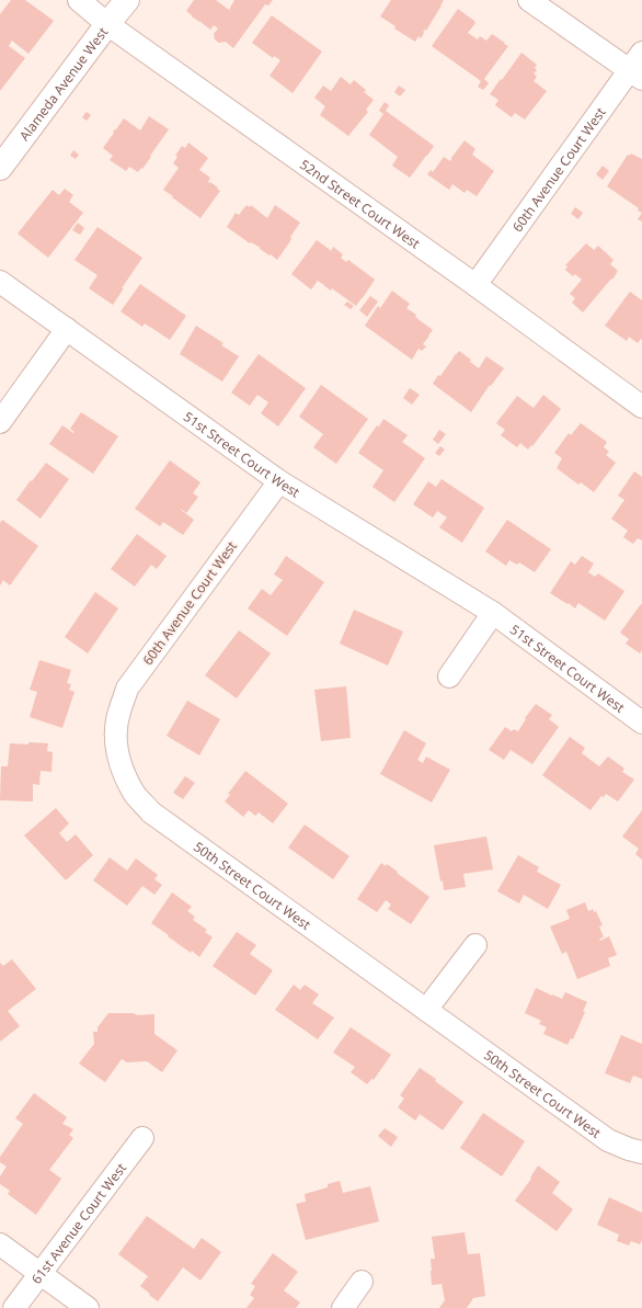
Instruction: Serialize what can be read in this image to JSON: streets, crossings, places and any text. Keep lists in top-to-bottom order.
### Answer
{
  "streets": {
    "street": [
      "Alameda Avenue West",
      "60th Avenue Court West",
      "52nd Street Court West",
      "51st Street Court West",
      "50th Street Court West",
      "61st Avenue Court West"
    ]
  },
  "crossings": [
    ["Alameda Avenue West", "52nd Street Court West"],
    ["60th Avenue Court West", "52nd Street Court West"],
    ["60th Avenue Court West", "51st Street Court West"],
    ["60th Avenue Court West", "50th Street Court West"]
  ]
}
